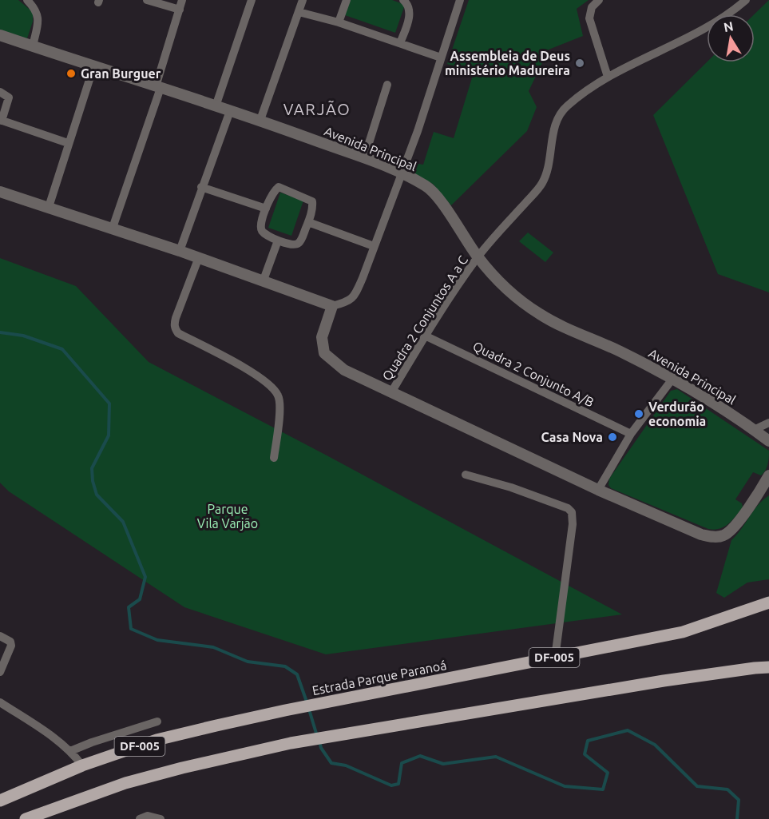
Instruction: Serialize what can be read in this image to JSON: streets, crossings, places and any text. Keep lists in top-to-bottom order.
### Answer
{
  "streets": {
    "main road": ["DF-005", "Estrada Parque Paranoá"],
    "street": ["Avenida Principal", "Quadra 2 Conjuntos A a C", "Quadra 2 Conjunto A/B"]
  },
  "crossings": [
    ["Avenida Principal", "Quadra 2 Conjuntos A a C"],
    ["Quadra 2 Conjuntos A a C", "Quadra 2 Conjunto A/B"]
  ],
  "districts": ["VARJÃO"],
  "parks": ["Parque Vila Varjão"],
  "places": [
    "Assembleia de Deus ministério Madureira",
    "Gran Burguer",
    "Verdurão economia",
    "Casa Nova"
  ],
  "north": "top"
}
